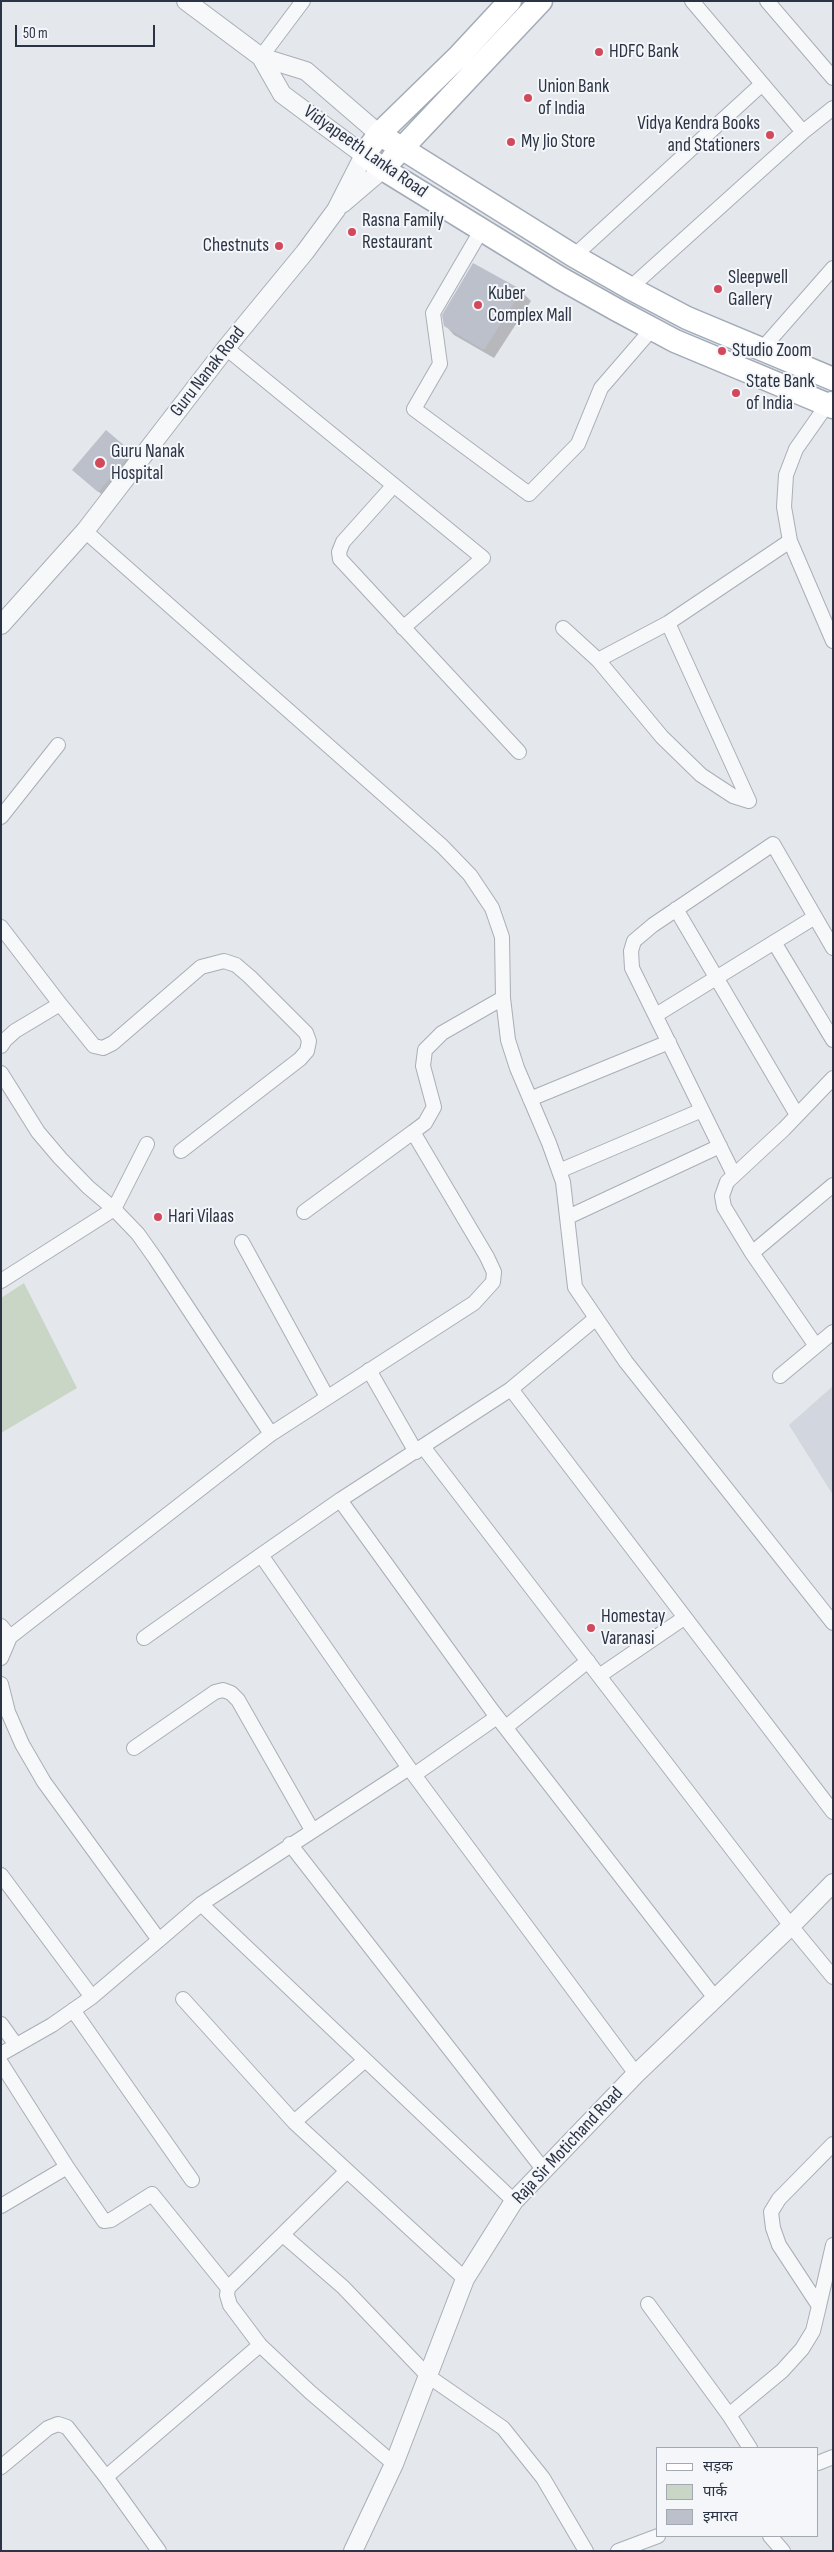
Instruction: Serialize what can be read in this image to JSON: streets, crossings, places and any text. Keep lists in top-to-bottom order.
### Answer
{
  "streets": {
    "main road": ["Vidyapeeth Lanka Road", "Guru Nanak Road"],
    "street": ["Raja Sir Motichand Road"]
  },
  "crossings": [
    ["Vidyapeeth Lanka Road", "Guru Nanak Road"]
  ],
  "places": [
    "HDFC Bank",
    "Union Bank of India",
    "Vidya Kendra Books and Stationers",
    "My Jio Store",
    "Rasna Family Restaurant",
    "Chestnuts",
    "Sleepwell Gallery",
    "Kuber Complex Mall",
    "Studio Zoom",
    "State Bank of India",
    "Guru Nanak Hospital",
    "Hari Vilaas",
    "Homestay Varanasi"
  ],
  "legend": ["सड़क", "पार्क", "इमारत"],
  "scale_bar": "50 m"
}
